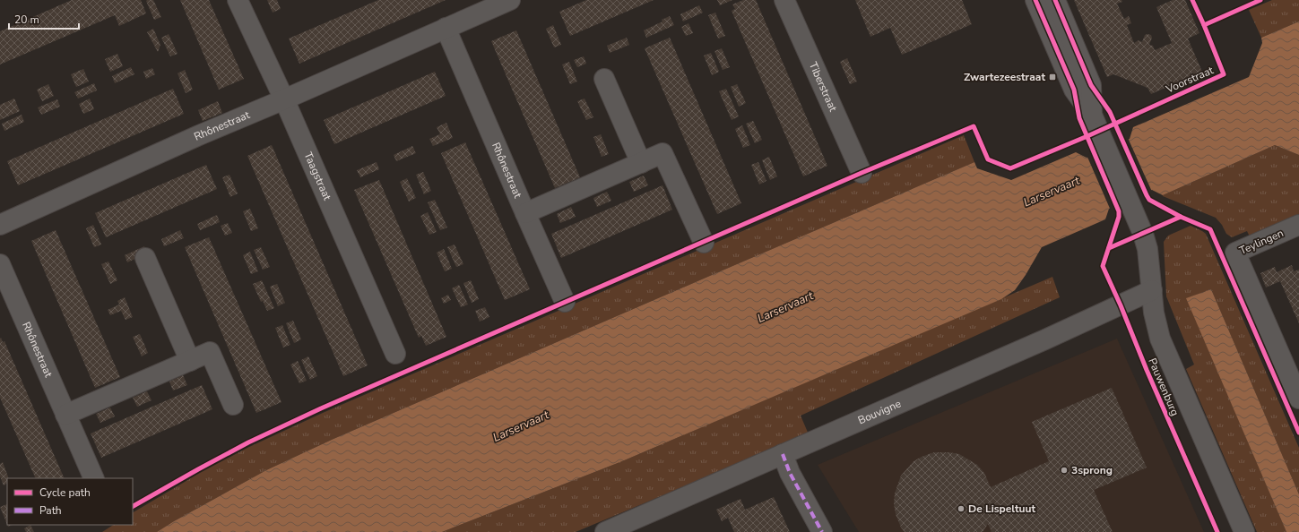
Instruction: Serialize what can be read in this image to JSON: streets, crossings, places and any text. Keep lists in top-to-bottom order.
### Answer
{
  "streets": {
    "street": [
      "Tiberstraat",
      "Rhônestraat",
      "Taagstraat",
      "Teylingen",
      "Pauwenburg",
      "Bouvigne"
    ],
    "cycle path": ["Voorstraat"]
  },
  "crossings": [
    ["Rhônestraat", "Taagstraat"],
    ["Pauwenburg", "Bouvigne"]
  ],
  "water": ["Larservaart"],
  "places": {
    "transit": ["Zwartezeestraat"],
    "other": ["3sprong", "De Lispeltuut"]
  },
  "legend": ["Cycle path", "Path"],
  "scale_bar": "20 m"
}
